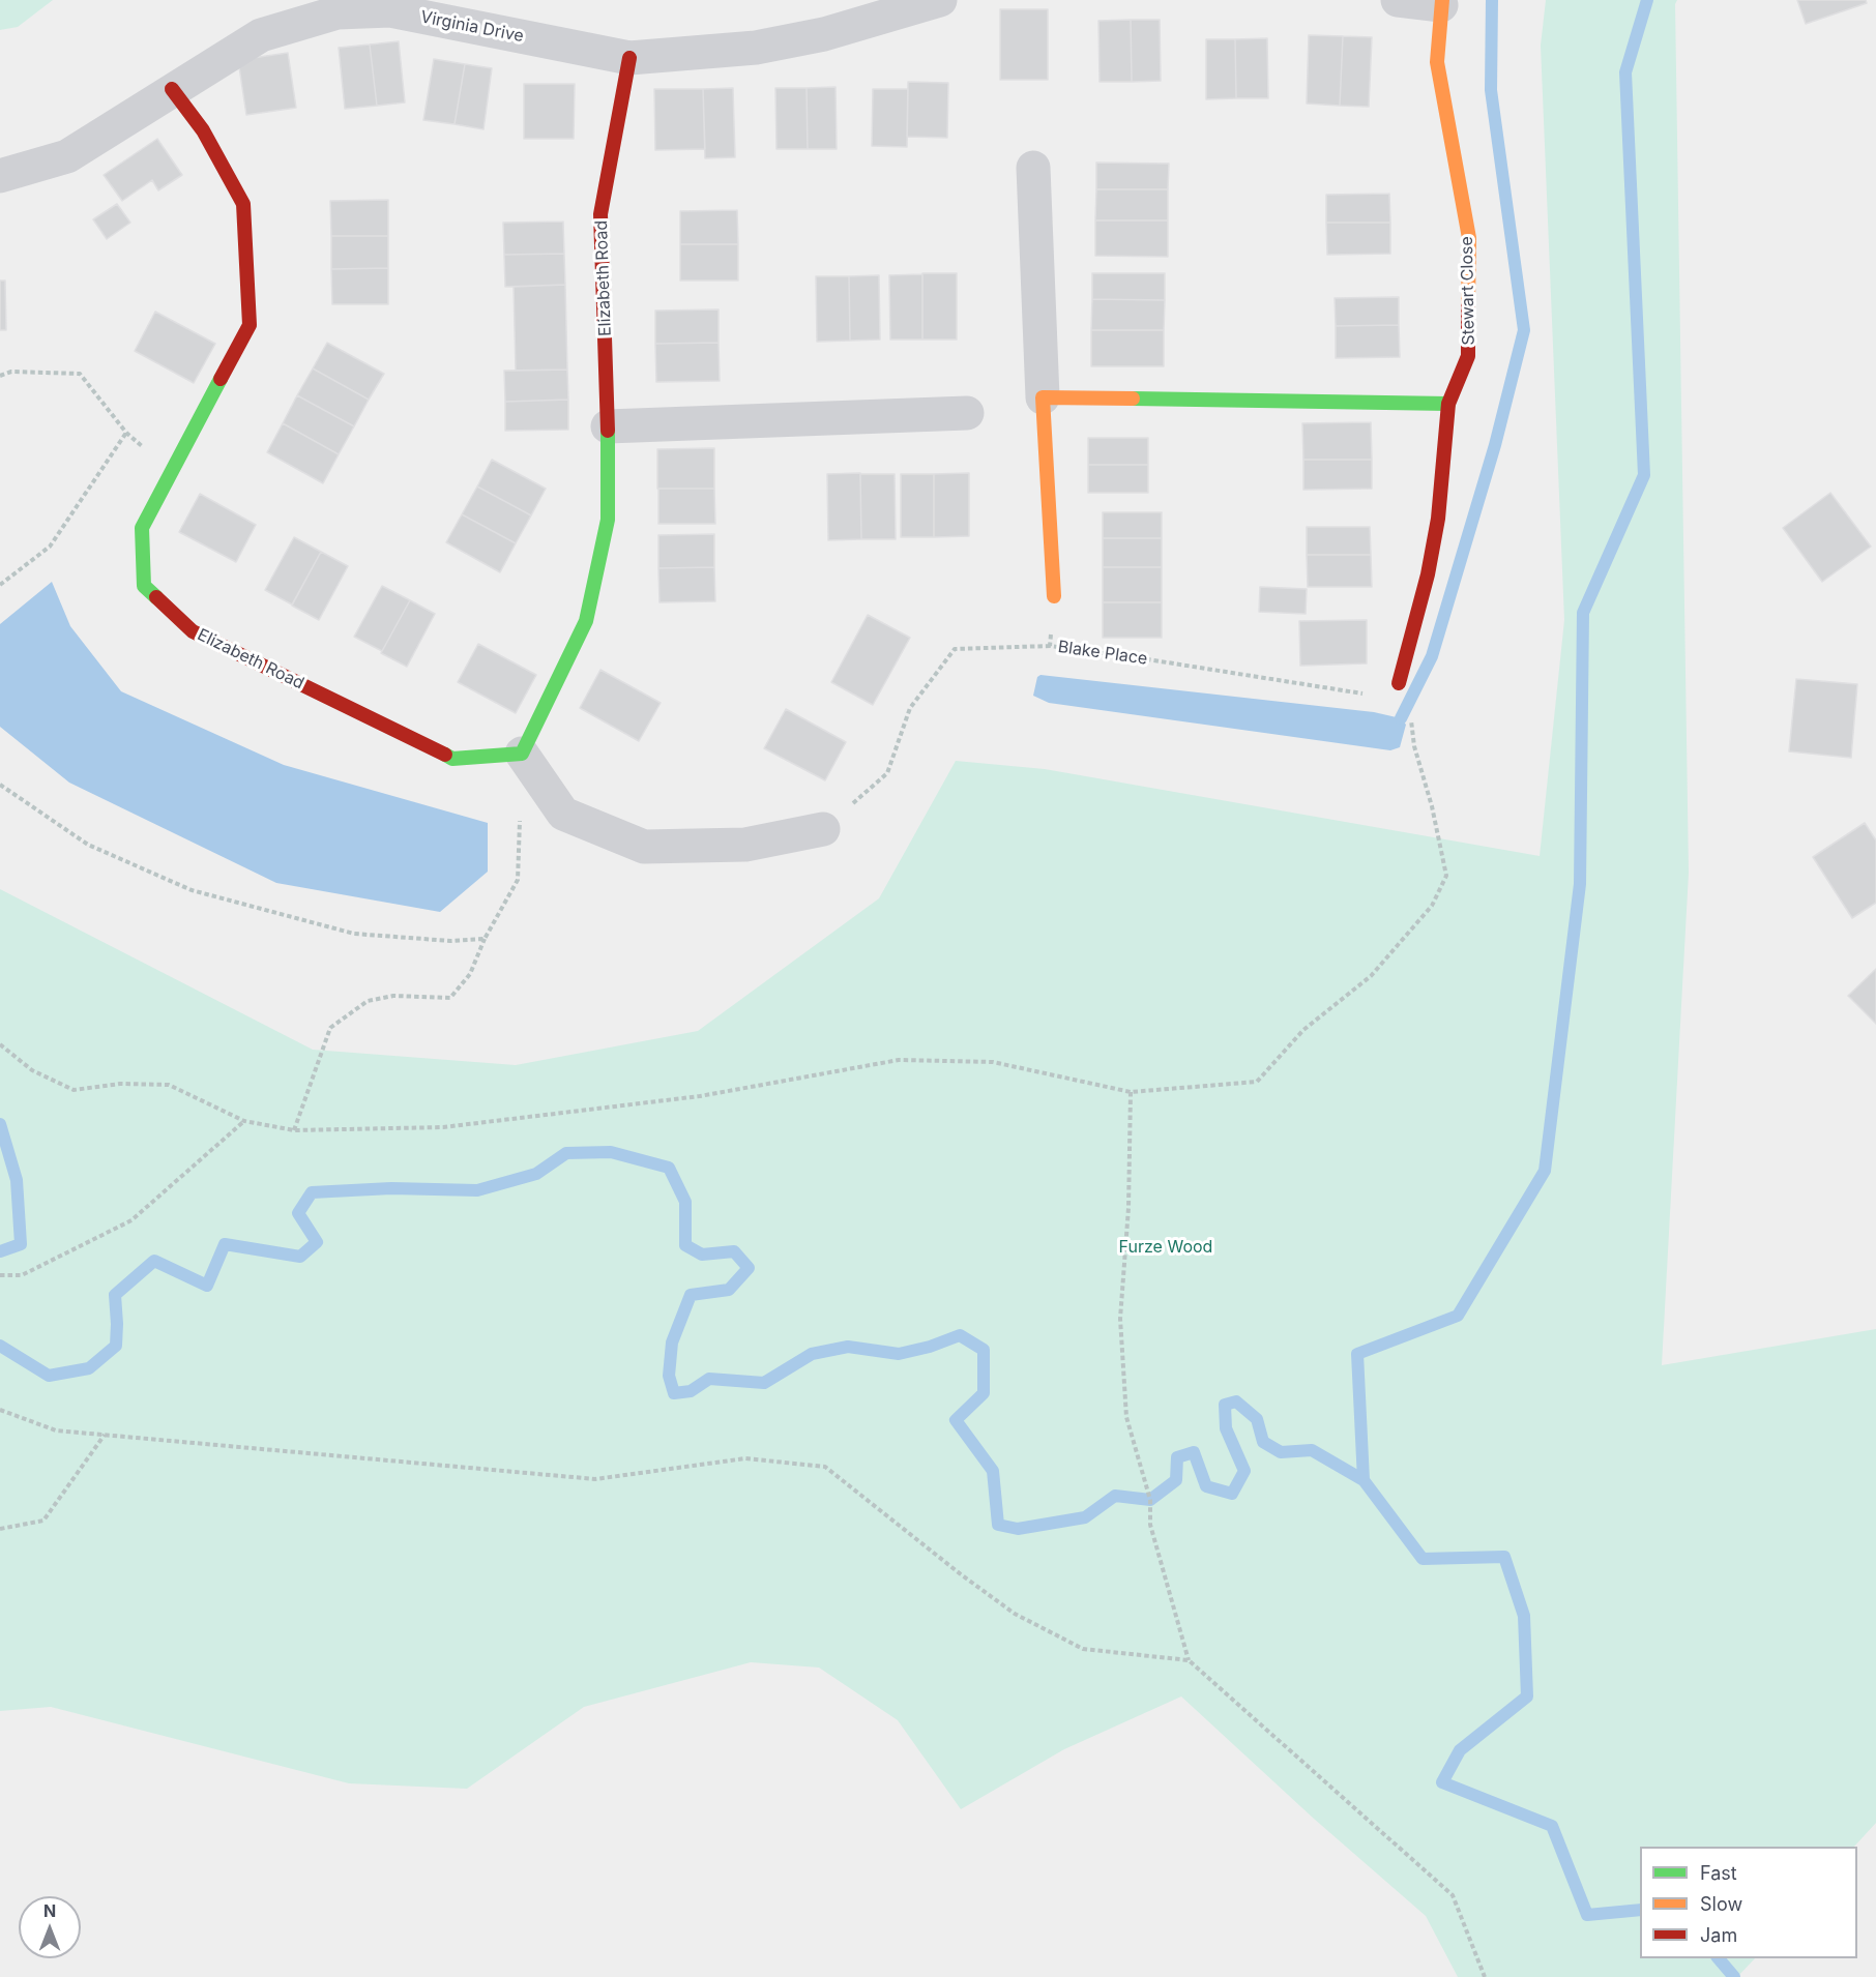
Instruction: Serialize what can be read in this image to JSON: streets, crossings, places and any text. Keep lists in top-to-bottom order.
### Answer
{
  "streets": {
    "street": ["Virginia Drive", "Elizabeth Road", "Stewart Close"],
    "path": ["Blake Place"]
  },
  "crossings": [
    ["Virginia Drive", "Elizabeth Road"],
    ["Stewart Close", "Blake Place"]
  ],
  "parks": ["Furze Wood"],
  "legend": ["Fast", "Slow", "Jam"],
  "north": "top"
}
